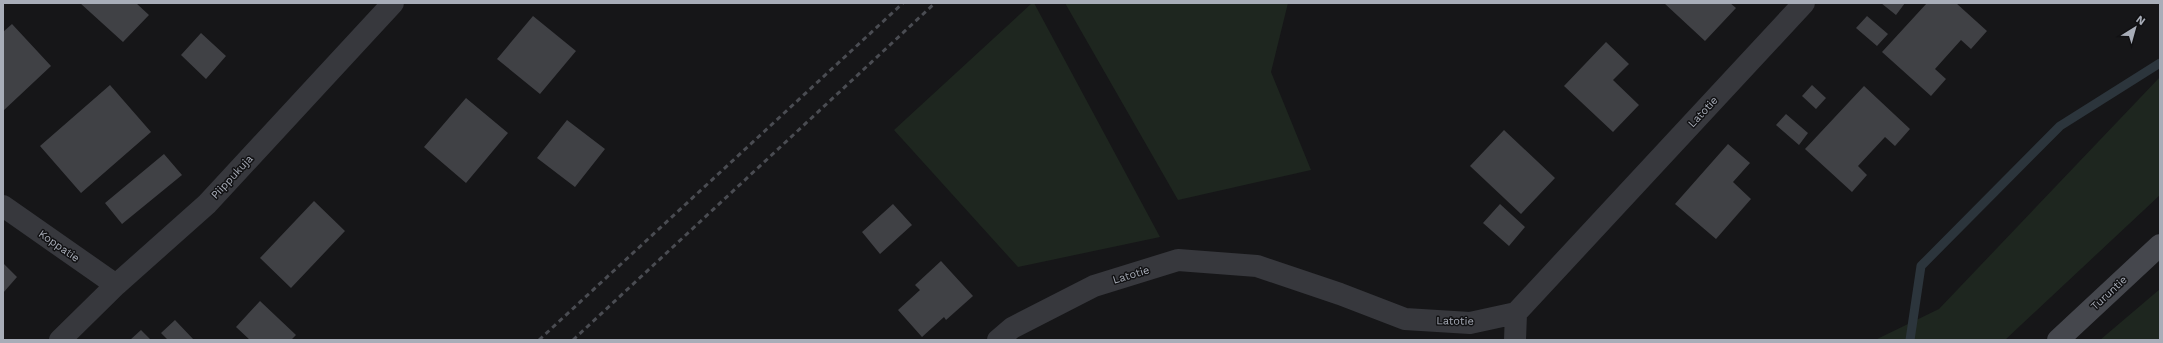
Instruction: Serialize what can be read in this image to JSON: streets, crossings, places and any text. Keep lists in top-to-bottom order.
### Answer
{
  "streets": {
    "main road": ["Turuntie"],
    "street": ["Latotie", "Piippukuja", "Koppatie"]
  },
  "crossings": [
    ["Piippukuja", "Koppatie"]
  ],
  "north": "top right"
}
